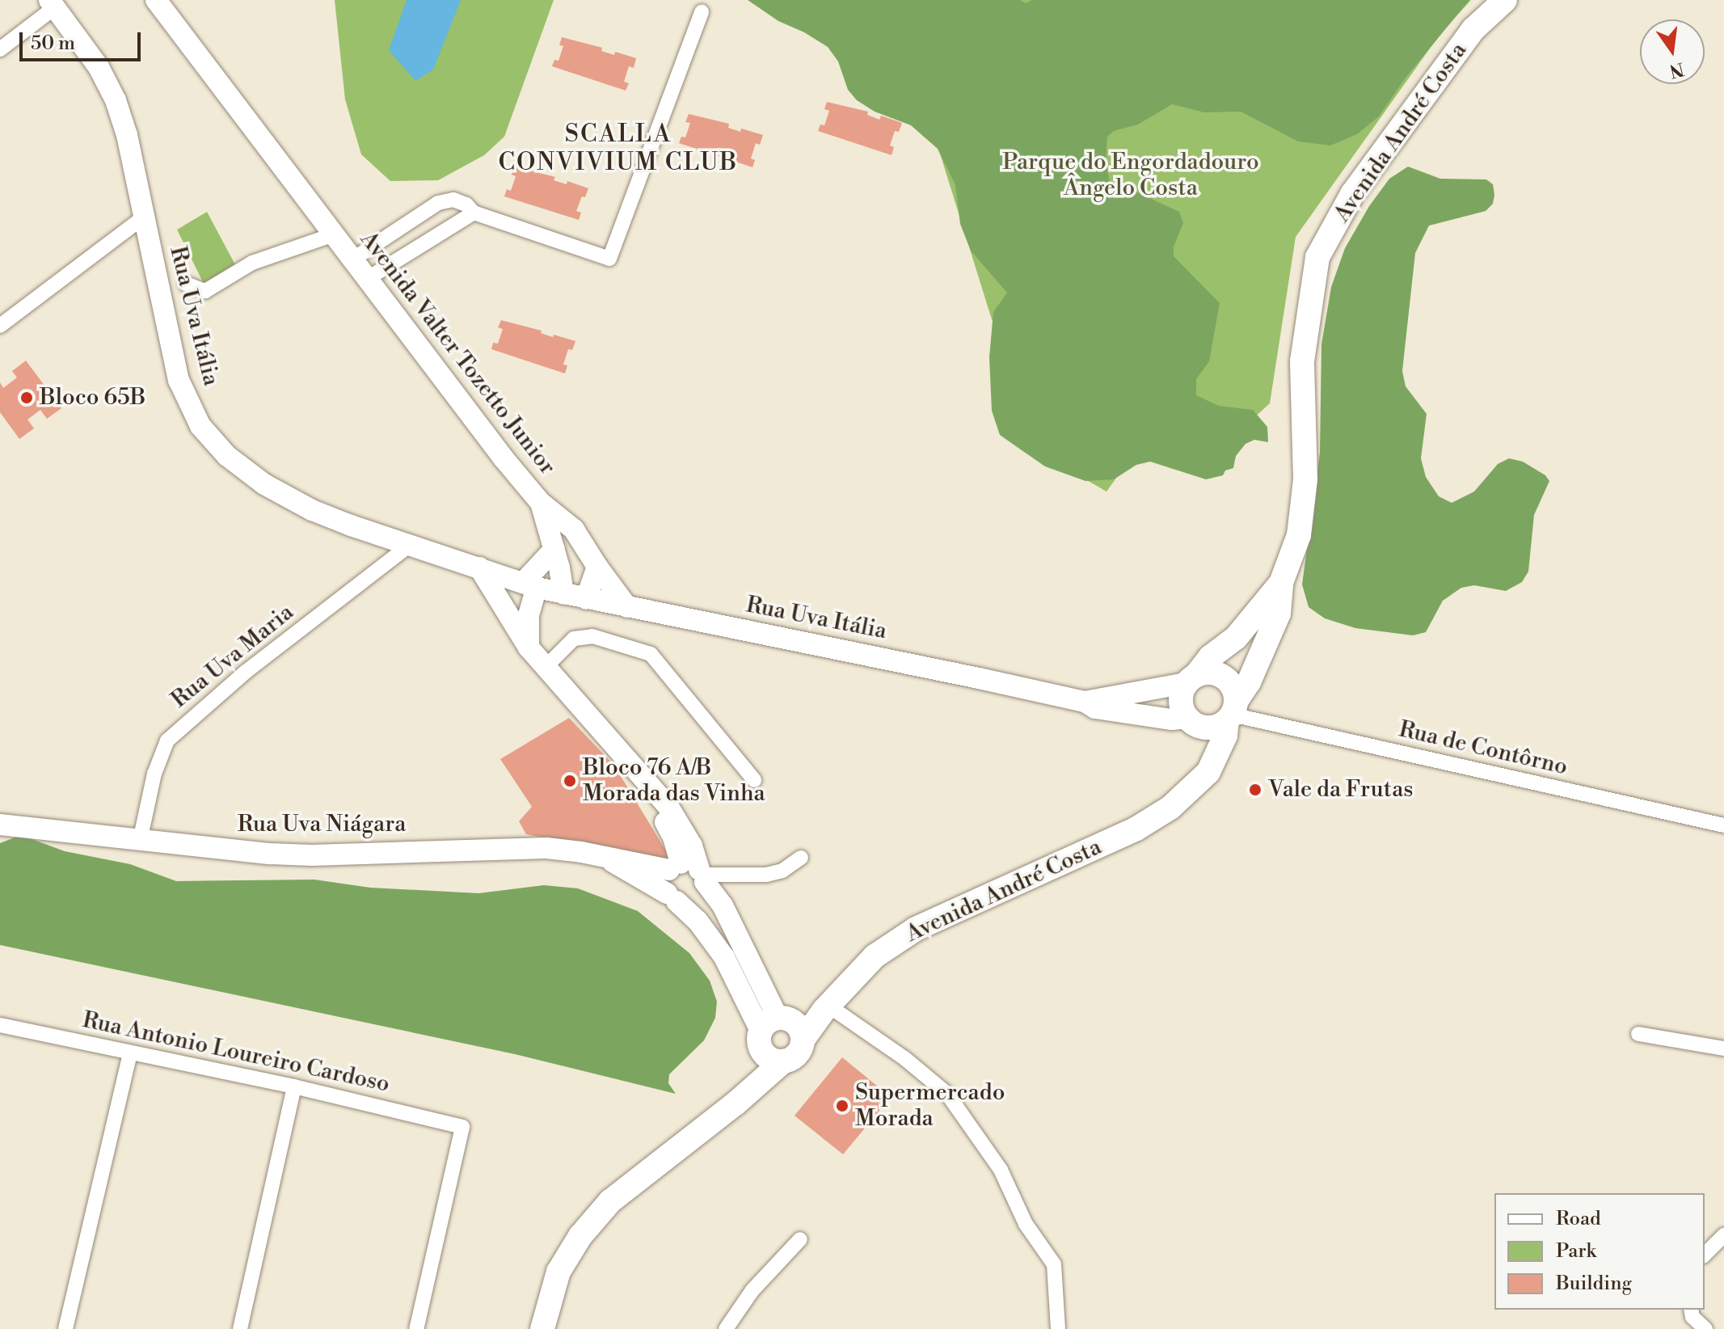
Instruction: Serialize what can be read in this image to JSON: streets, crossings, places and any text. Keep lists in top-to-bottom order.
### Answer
{
  "streets": {
    "main road": ["Avenida André Costa"],
    "street": [
      "Rua Uva Itália",
      "Avenida Valter Tozetto Junior",
      "Rua Uva Maria",
      "Rua de Contôrno",
      "Rua Uva Niágara",
      "Rua Antonio Loureiro Cardoso"
    ]
  },
  "crossings": [
    ["Avenida André Costa", "Rua Uva Itália"],
    ["Avenida André Costa", "Rua de Contôrno"],
    ["Avenida André Costa", "Rua Uva Niágara"],
    ["Rua Uva Itália", "Avenida Valter Tozetto Junior"],
    ["Rua Uva Itália", "Rua Uva Maria"],
    ["Rua Uva Itália", "Rua de Contôrno"],
    ["Rua Uva Maria", "Rua Uva Niágara"]
  ],
  "districts": ["SCALLA CONVIVIUM CLUB"],
  "parks": ["Parque do Engordadouro Ângelo Costa"],
  "places": [
    "Bloco 65B",
    "Bloco 76 A/B Morada das Vinha",
    "Vale da Frutas",
    "Supermercado Morada"
  ],
  "legend": ["Road", "Park", "Building"],
  "scale_bar": "50 m",
  "north": "bottom"
}
